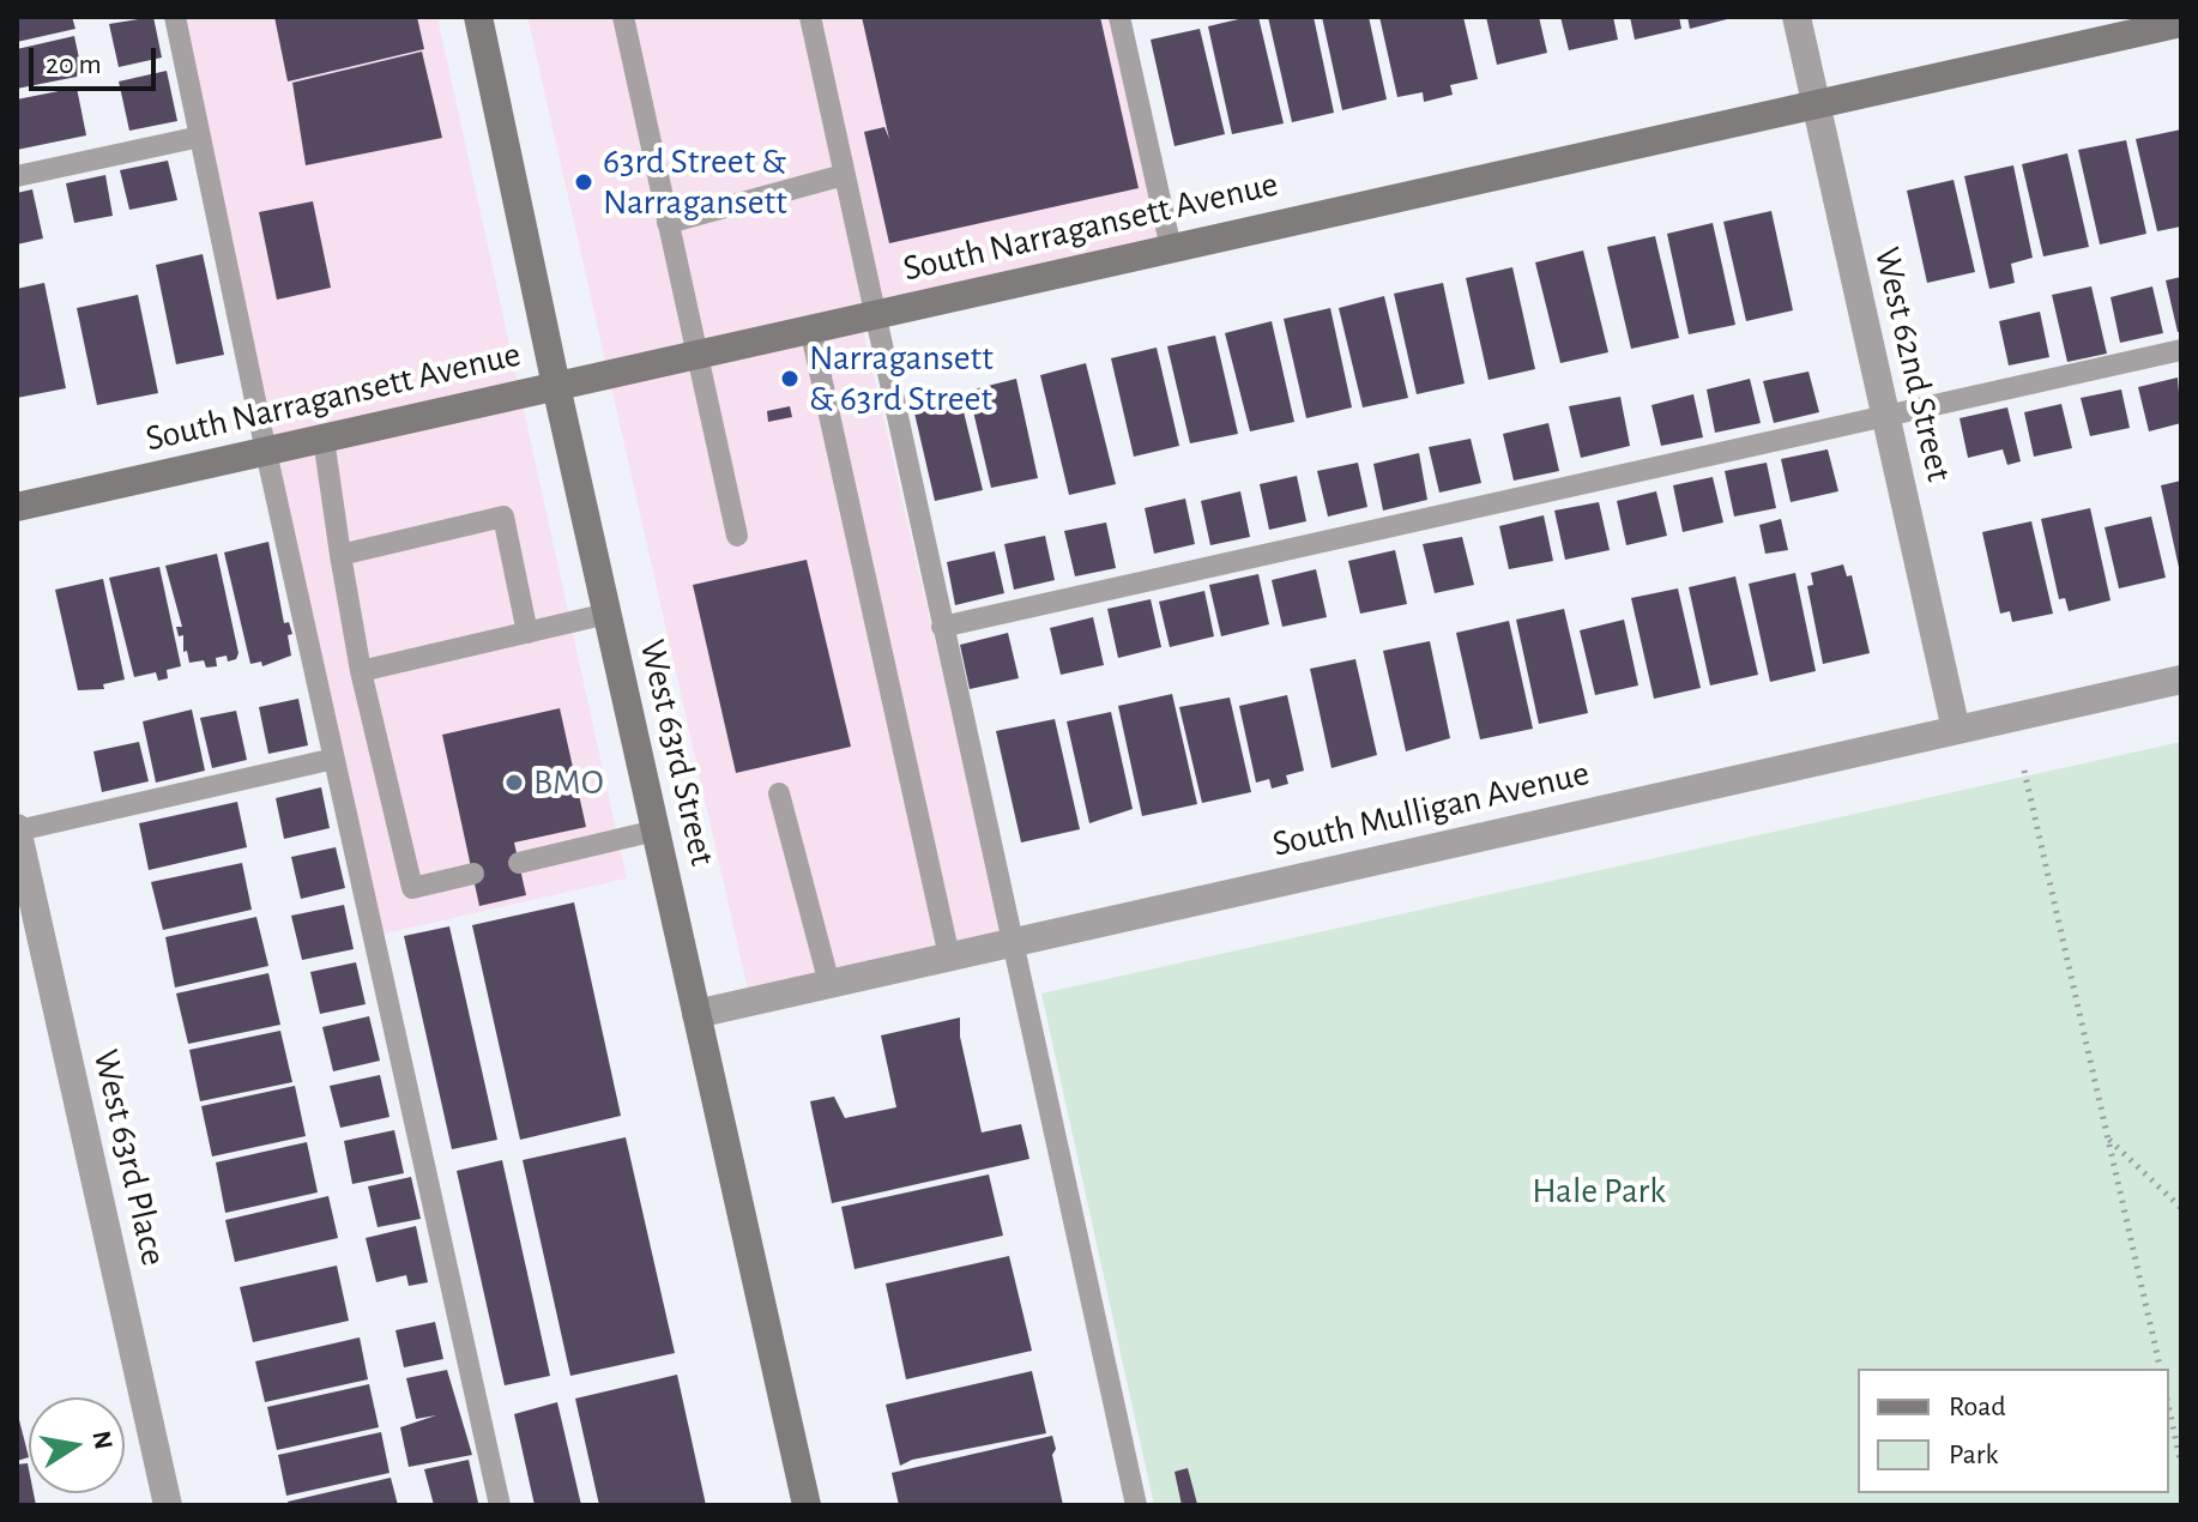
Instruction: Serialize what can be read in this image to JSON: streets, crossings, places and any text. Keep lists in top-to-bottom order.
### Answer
{
  "streets": {
    "street": [
      "South Narragansett Avenue",
      "West 62nd Street",
      "West 63rd Street",
      "South Mulligan Avenue",
      "West 63rd Place"
    ]
  },
  "crossings": [
    ["South Narragansett Avenue", "West 62nd Street"],
    ["South Narragansett Avenue", "West 63rd Street"],
    ["West 62nd Street", "South Mulligan Avenue"],
    ["West 63rd Street", "South Mulligan Avenue"]
  ],
  "parks": ["Hale Park"],
  "places": ["63rd Street & Narragansett", "Narragansett & 63rd Street", "BMO"],
  "legend": ["Road", "Park"],
  "scale_bar": "20 m",
  "north": "right"
}
